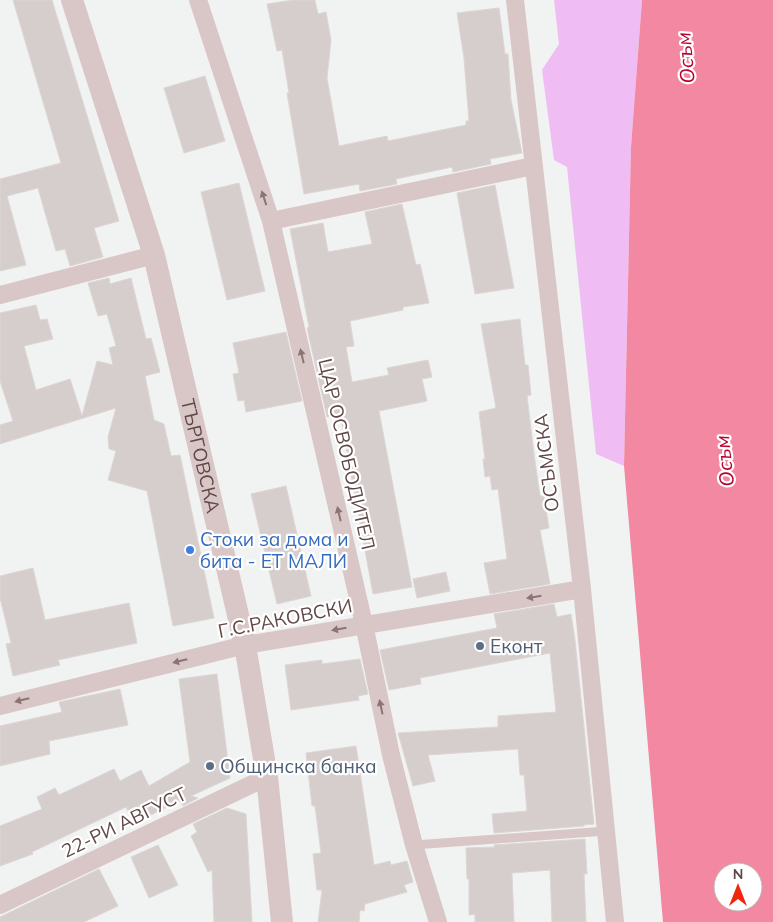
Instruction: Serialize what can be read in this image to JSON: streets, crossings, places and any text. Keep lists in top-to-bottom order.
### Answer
{
  "streets": {
    "street": [
      "ЦАР ОСВОБОДИТЕЛ",
      "ТЪРГОВСКА",
      "ОСЪМСКА",
      "Г.С.РАКОВСКИ",
      "22-РИ АВГУСТ"
    ]
  },
  "crossings": [
    ["ЦАР ОСВОБОДИТЕЛ", "Г.С.РАКОВСКИ"],
    ["ТЪРГОВСКА", "Г.С.РАКОВСКИ"],
    ["ТЪРГОВСКА", "22-РИ АВГУСТ"],
    ["ОСЪМСКА", "Г.С.РАКОВСКИ"]
  ],
  "one_way": ["ЦАР ОСВОБОДИТЕЛ", "Г.С.РАКОВСКИ"],
  "water": ["Осъм"],
  "places": ["Стоки за дома и бита - ЕТ МАЛИ", "Еконт", "Общинска банка"],
  "north": "top"
}
